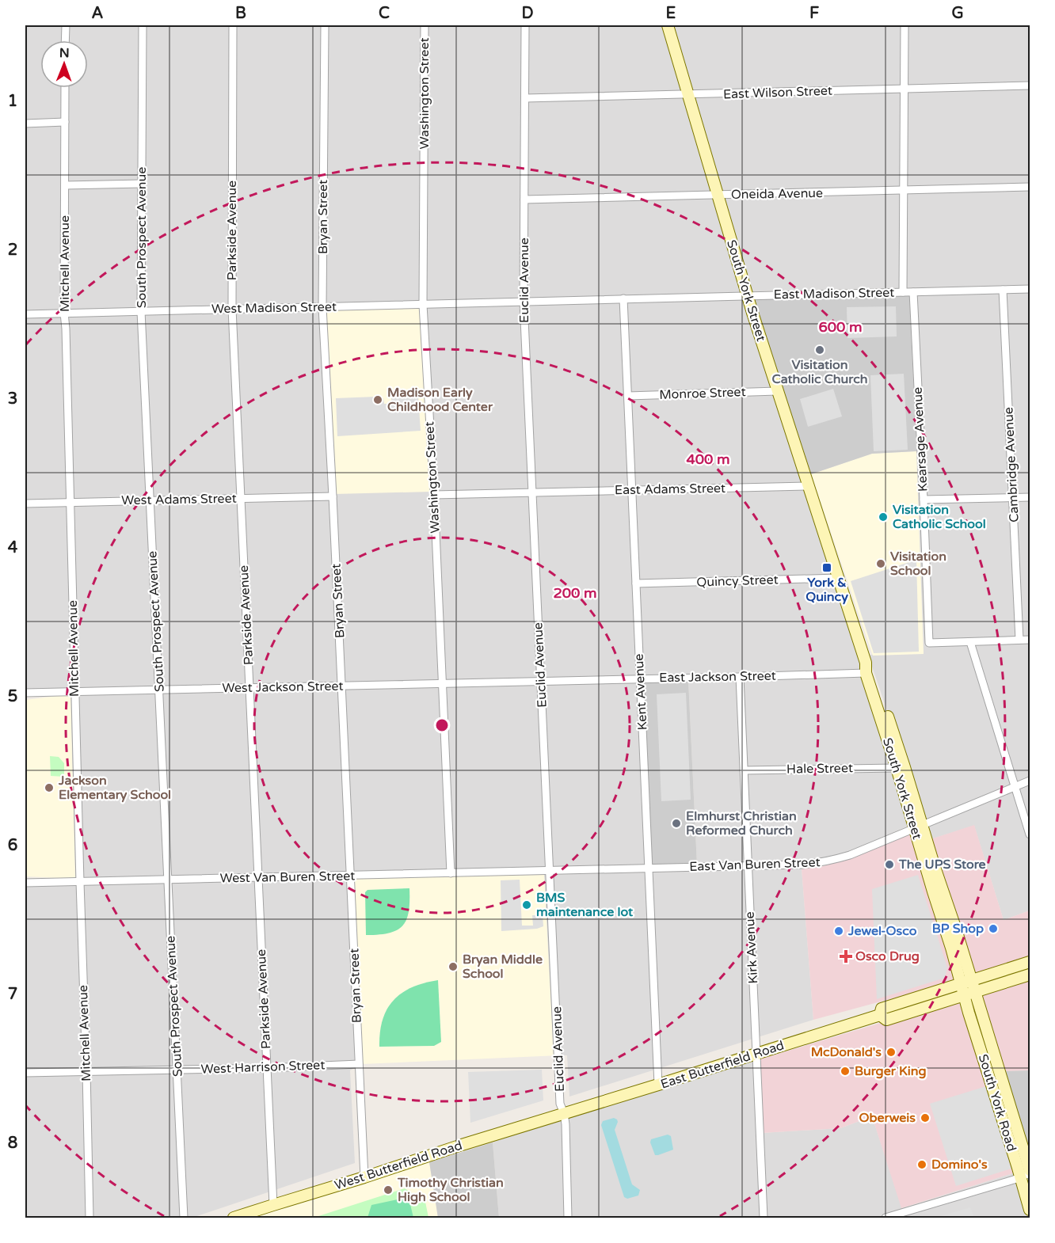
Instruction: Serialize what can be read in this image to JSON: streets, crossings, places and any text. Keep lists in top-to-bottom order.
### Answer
{
  "streets": {
    "main road": [
      "South York Street",
      "East Butterfield Road",
      "South York Road",
      "West Butterfield Road"
    ],
    "street": [
      "East Wilson Street",
      "Washington Street",
      "Oneida Avenue",
      "Bryan Street",
      "Parkside Avenue",
      "South Prospect Avenue",
      "Mitchell Avenue",
      "Euclid Avenue",
      "East Madison Street",
      "West Madison Street",
      "Monroe Street",
      "Kearsage Avenue",
      "Cambridge Avenue",
      "East Adams Street",
      "West Adams Street",
      "Quincy Street",
      "East Jackson Street",
      "West Jackson Street",
      "Kent Avenue",
      "Hale Street",
      "East Van Buren Street",
      "West Van Buren Street",
      "Kirk Avenue",
      "West Harrison Street"
    ]
  },
  "crossings": [
    ["East Wilson Street", "Euclid Avenue"],
    ["East Wilson Street", "South York Street"],
    ["Washington Street", "West Madison Street"],
    ["Washington Street", "West Jackson Street"],
    ["Washington Street", "West Van Buren Street"],
    ["Oneida Avenue", "Euclid Avenue"],
    ["Oneida Avenue", "South York Street"],
    ["Bryan Street", "West Madison Street"],
    ["Bryan Street", "West Adams Street"],
    ["Bryan Street", "West Jackson Street"],
    ["Bryan Street", "West Van Buren Street"],
    ["Bryan Street", "West Harrison Street"],
    ["Bryan Street", "West Butterfield Road"],
    ["Parkside Avenue", "West Madison Street"],
    ["Parkside Avenue", "West Adams Street"],
    ["Parkside Avenue", "West Jackson Street"],
    ["Parkside Avenue", "West Van Buren Street"],
    ["Parkside Avenue", "West Harrison Street"],
    ["Parkside Avenue", "West Butterfield Road"],
    ["South Prospect Avenue", "West Madison Street"],
    ["South Prospect Avenue", "West Adams Street"],
    ["South Prospect Avenue", "West Jackson Street"],
    ["South Prospect Avenue", "West Van Buren Street"],
    ["South Prospect Avenue", "West Harrison Street"],
    ["Mitchell Avenue", "West Madison Street"],
    ["Mitchell Avenue", "West Adams Street"],
    ["Mitchell Avenue", "West Jackson Street"],
    ["Mitchell Avenue", "West Van Buren Street"],
    ["Mitchell Avenue", "West Harrison Street"],
    ["Euclid Avenue", "East Madison Street"],
    ["Euclid Avenue", "West Madison Street"],
    ["Euclid Avenue", "East Adams Street"],
    ["Euclid Avenue", "East Jackson Street"],
    ["Euclid Avenue", "West Jackson Street"],
    ["Euclid Avenue", "East Van Buren Street"],
    ["Euclid Avenue", "West Van Buren Street"],
    ["Euclid Avenue", "East Butterfield Road"],
    ["Euclid Avenue", "West Butterfield Road"],
    ["South York Street", "East Madison Street"],
    ["South York Street", "Monroe Street"],
    ["South York Street", "East Adams Street"],
    ["South York Street", "Quincy Street"],
    ["South York Street", "East Jackson Street"],
    ["South York Street", "Hale Street"],
    ["South York Street", "East Van Buren Street"],
    ["South York Street", "East Butterfield Road"],
    ["South York Street", "South York Road"],
    ["East Madison Street", "West Madison Street"],
    ["East Madison Street", "Kearsage Avenue"],
    ["East Madison Street", "Cambridge Avenue"],
    ["East Madison Street", "Kent Avenue"],
    ["Monroe Street", "Kent Avenue"],
    ["East Adams Street", "Kent Avenue"],
    ["Quincy Street", "Kent Avenue"],
    ["East Jackson Street", "West Jackson Street"],
    ["East Jackson Street", "Kent Avenue"],
    ["East Jackson Street", "Kirk Avenue"],
    ["Kent Avenue", "East Van Buren Street"],
    ["Kent Avenue", "East Butterfield Road"],
    ["Hale Street", "Kirk Avenue"],
    ["East Van Buren Street", "West Van Buren Street"],
    ["East Van Buren Street", "Kirk Avenue"],
    ["Kirk Avenue", "East Butterfield Road"],
    ["East Butterfield Road", "South York Road"],
    ["East Butterfield Road", "West Butterfield Road"]
  ],
  "places": {
    "other": [
      "Visitation Catholic Church",
      "Madison Early Childhood Center",
      "Visitation Catholic School",
      "Visitation School",
      "Jackson Elementary School",
      "Elmhurst Christian Reformed Church",
      "The UPS Store",
      "BMS maintenance lot",
      "BP Shop",
      "Jewel-Osco",
      "Bryan Middle School",
      "McDonald's",
      "Burger King",
      "Oberweis",
      "Domino's",
      "Timothy Christian High School"
    ],
    "transit": ["York & Quincy"],
    "health": ["Osco Drug"]
  },
  "north": "top",
  "grid": {
    "columns": [
      "A",
      "B",
      "C",
      "D",
      "E",
      "F",
      "G"
    ],
    "rows": [
      "1",
      "2",
      "3",
      "4",
      "5",
      "6",
      "7",
      "8"
    ]
  },
  "rings": ["600 m", "400 m", "200 m"]
}
